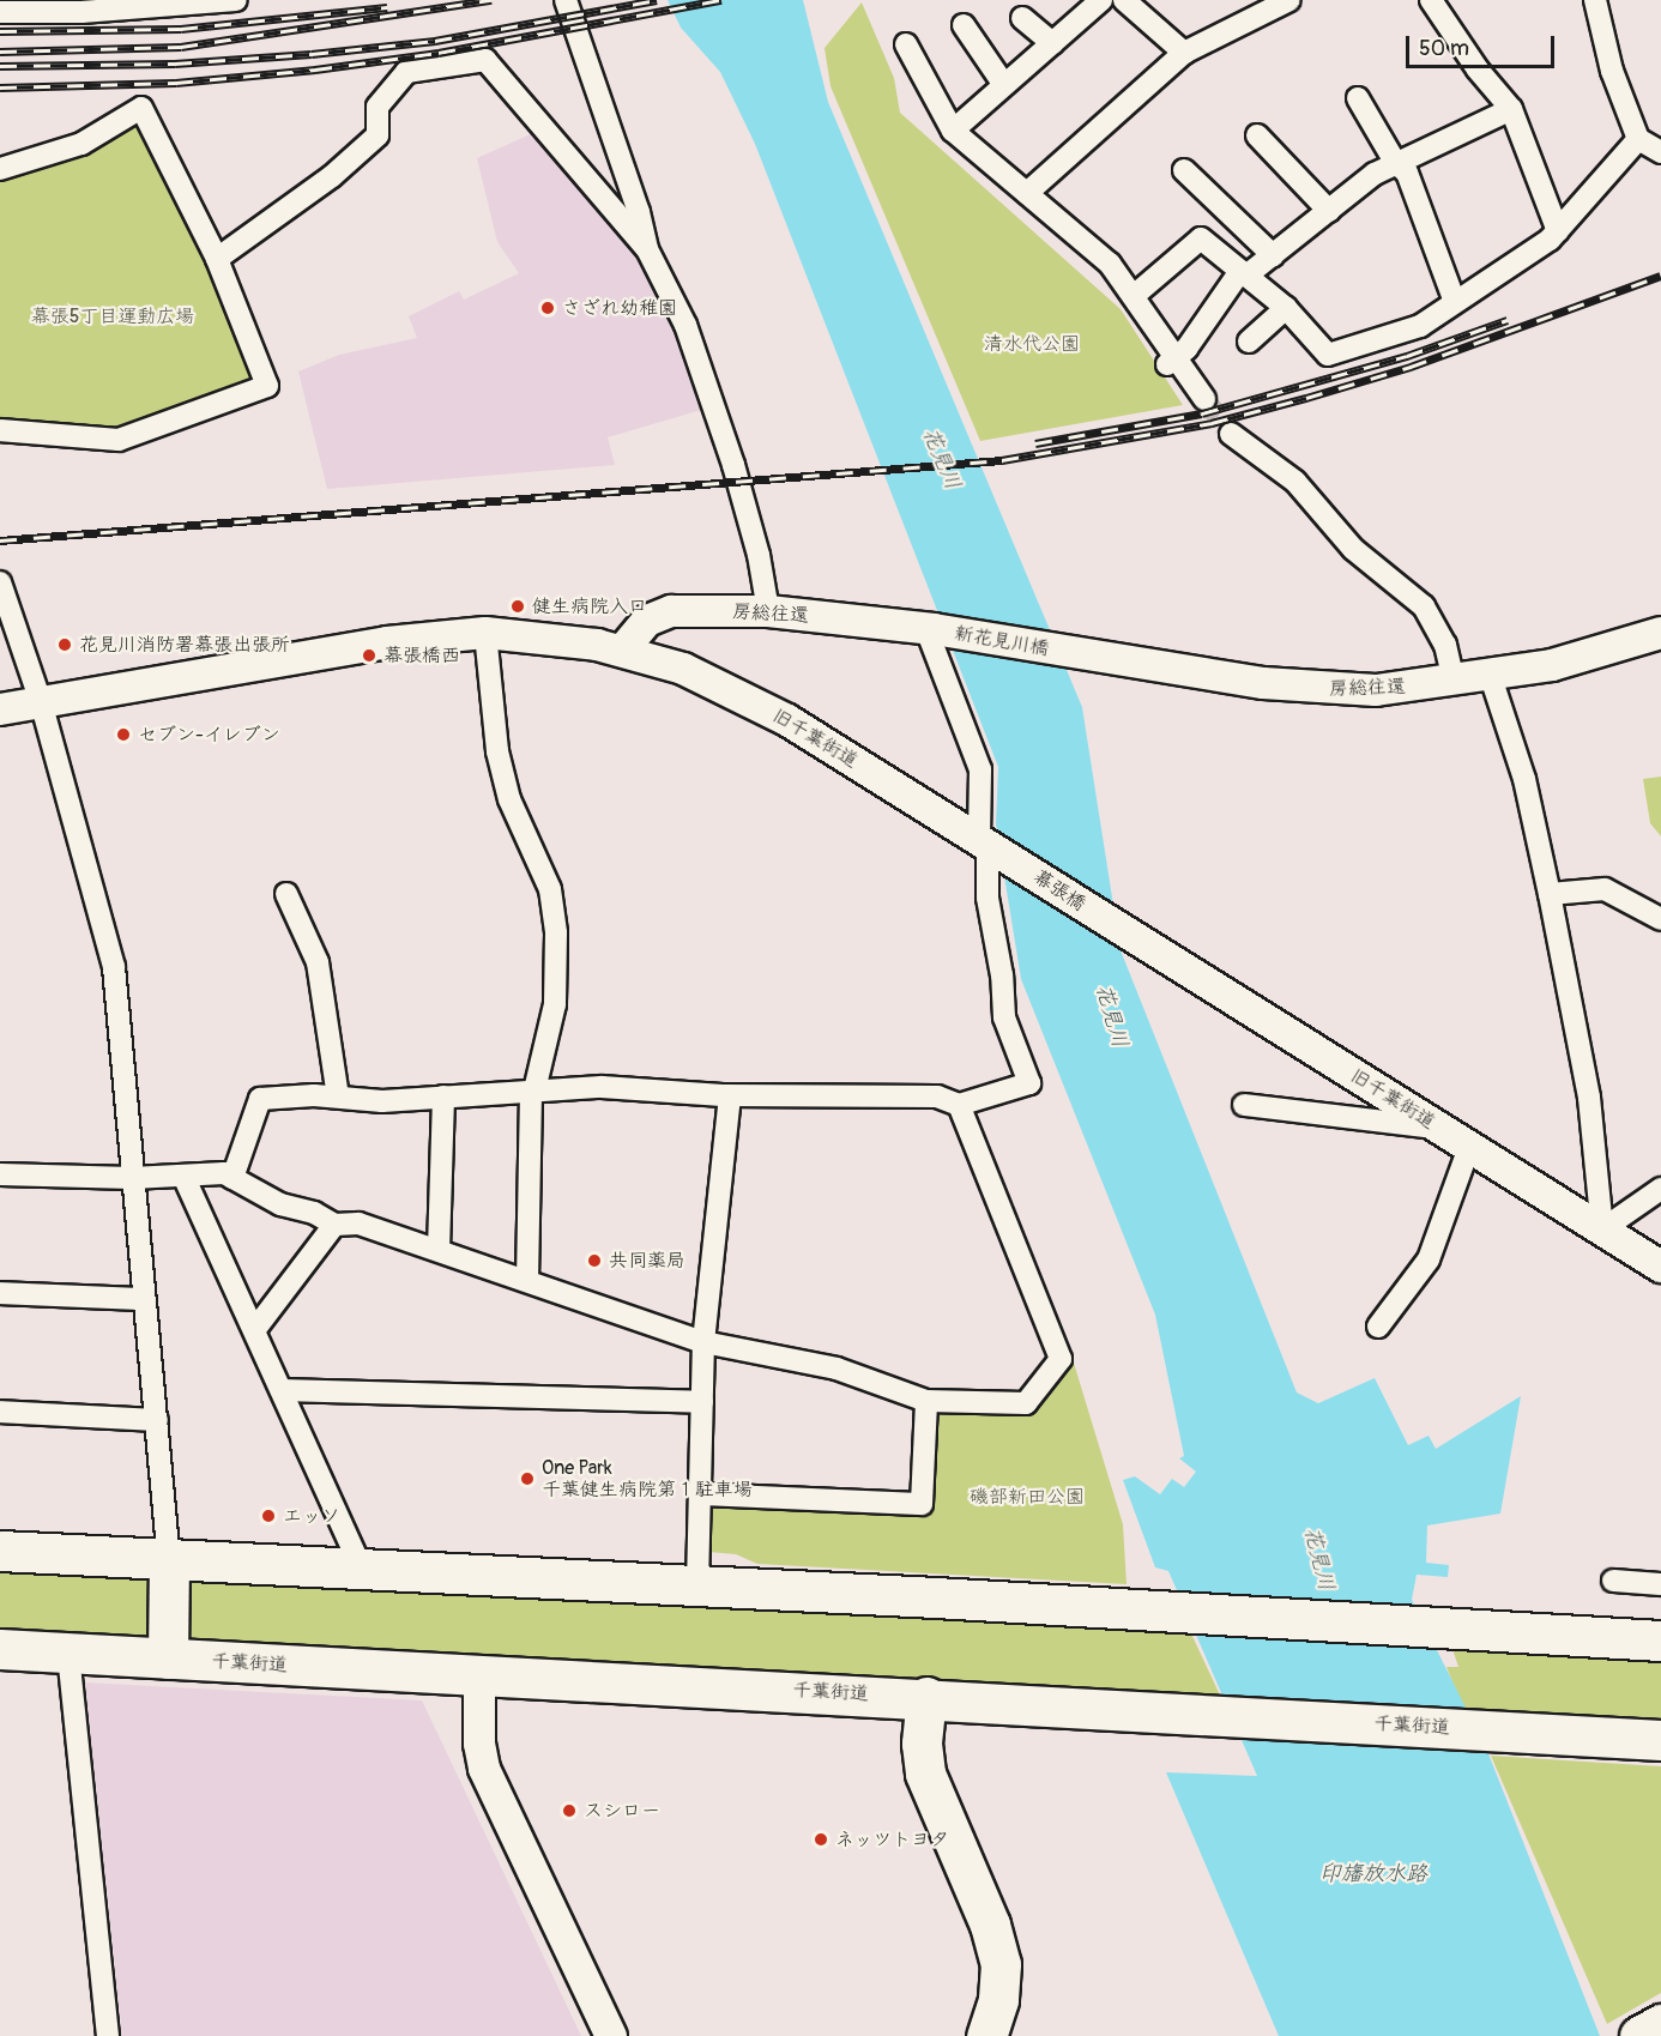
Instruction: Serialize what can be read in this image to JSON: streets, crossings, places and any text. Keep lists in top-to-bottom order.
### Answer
{
  "streets": {
    "highway": ["千葉街道"],
    "street": [
      "房総往還",
      "新花見川橋",
      "旧千葉街道",
      "幕張橋"
    ]
  },
  "crossings": [
    ["房総往還", "新花見川橋"],
    ["房総往還", "旧千葉街道"],
    ["旧千葉街道", "幕張橋"]
  ],
  "water": ["花見川", "印旛放水路"],
  "parks": ["幕張5丁目運動広場", "清水代公園", "磯部新田公園"],
  "places": [
    "さざれ幼稚園",
    "健生病院入口",
    "花見川消防署幕張出張所",
    "幕張橋西",
    "セブン-イレブン",
    "共同薬局",
    "One Park 千葉健生病院第１駐車場",
    "エッソ",
    "スシロー",
    "ネッツトヨタ"
  ],
  "scale_bar": "50 m"
}
